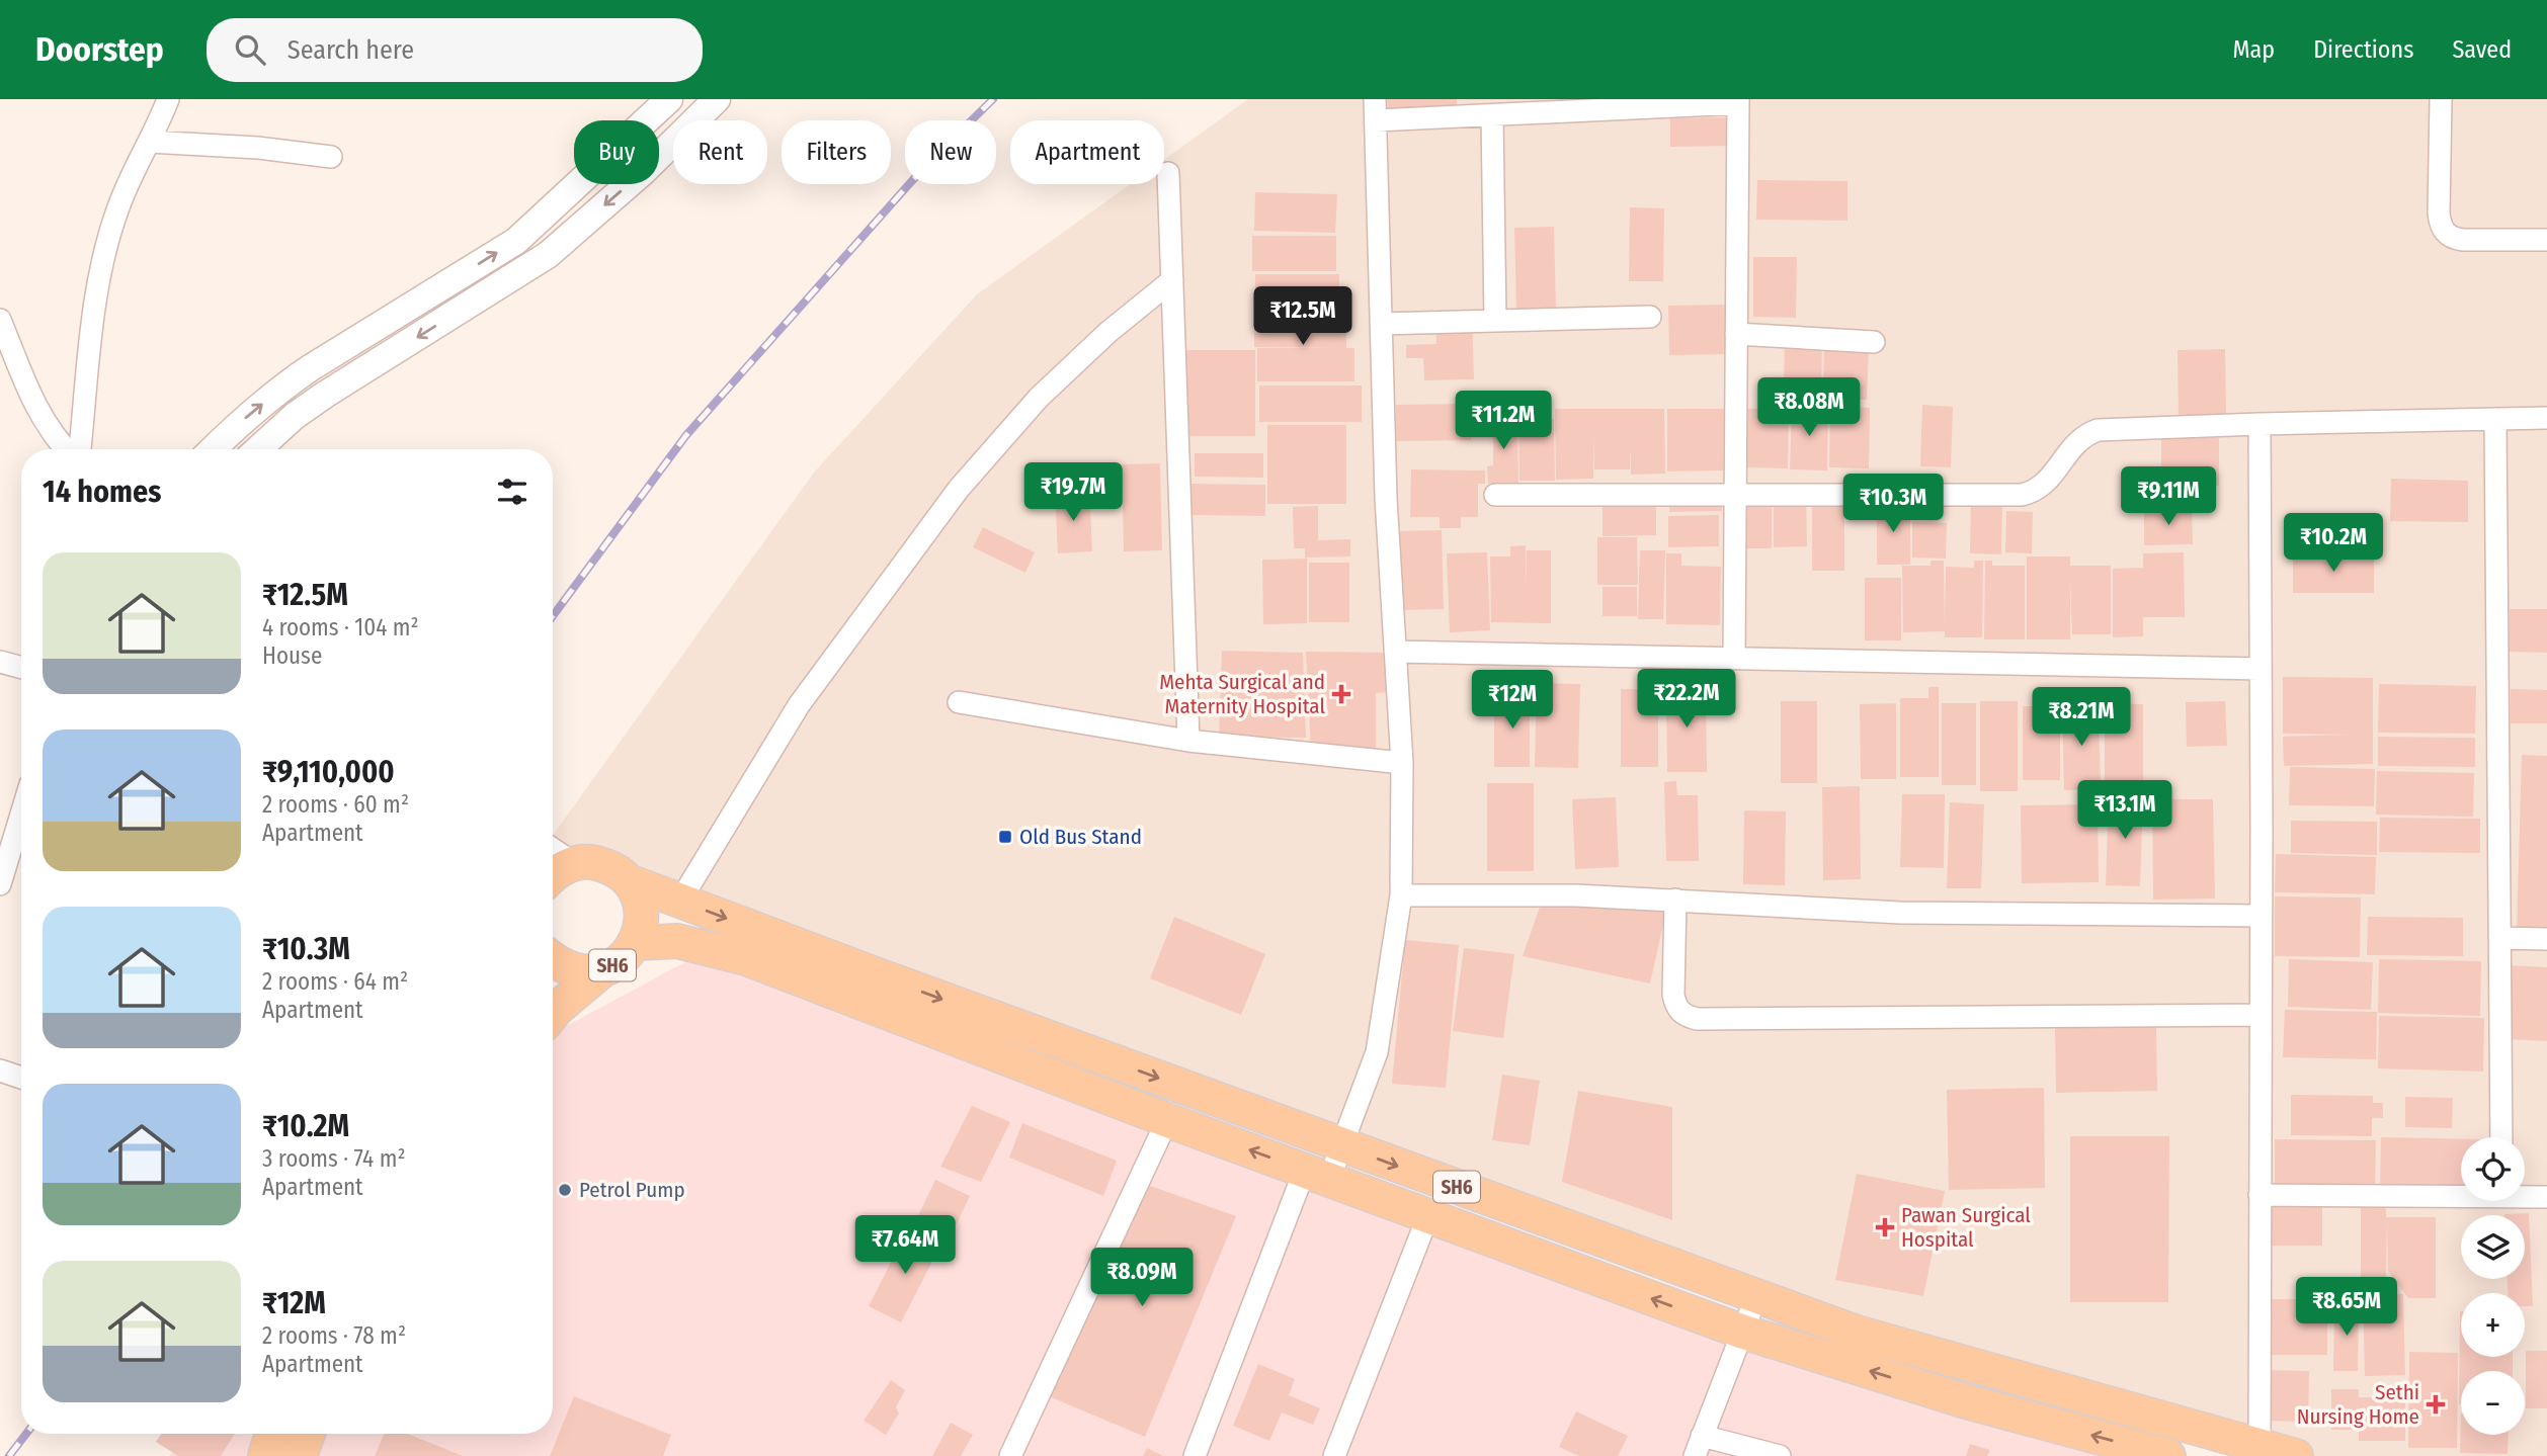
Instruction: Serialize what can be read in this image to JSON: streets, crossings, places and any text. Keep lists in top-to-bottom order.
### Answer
{
  "streets": {
    "main road": ["SH6"]
  },
  "places": {
    "health": ["Mehta Surgical and Maternity Hospital", "Pawan Surgical Hospital", "Sethi Nursing Home"],
    "transit": ["Old Bus Stand"],
    "other": ["Petrol Pump"]
  },
  "page": {
    "header": "Doorstep",
    "search": "Search here",
    "nav": ["Map", "Directions", "Saved"],
    "chip": [
      "Buy",
      "Rent",
      "Filters",
      "New",
      "Apartment"
    ],
    "price": [
      "₹12.5M",
      "₹8.08M",
      "₹11.2M",
      "₹19.7M",
      "₹9.11M",
      "₹10.3M",
      "₹10.2M",
      "₹22.2M",
      "₹12M",
      "₹8.21M",
      "₹13.1M",
      "₹7.64M",
      "₹8.09M",
      "₹8.65M"
    ],
    "heading": "14 homes",
    "list": [
      {
        "name": "₹12.5M",
        "note": "4 rooms · 104 m² · House"
      },
      {
        "name": "₹9,110,000",
        "note": "2 rooms · 60 m² · Apartment"
      },
      {
        "name": "₹10.3M",
        "note": "2 rooms · 64 m² · Apartment"
      },
      {
        "name": "₹10.2M",
        "note": "3 rooms · 74 m² · Apartment"
      },
      {
        "name": "₹12M",
        "note": "2 rooms · 78 m² · Apartment"
      }
    ],
    "map_buttons": ["+", "−"]
  }
}
